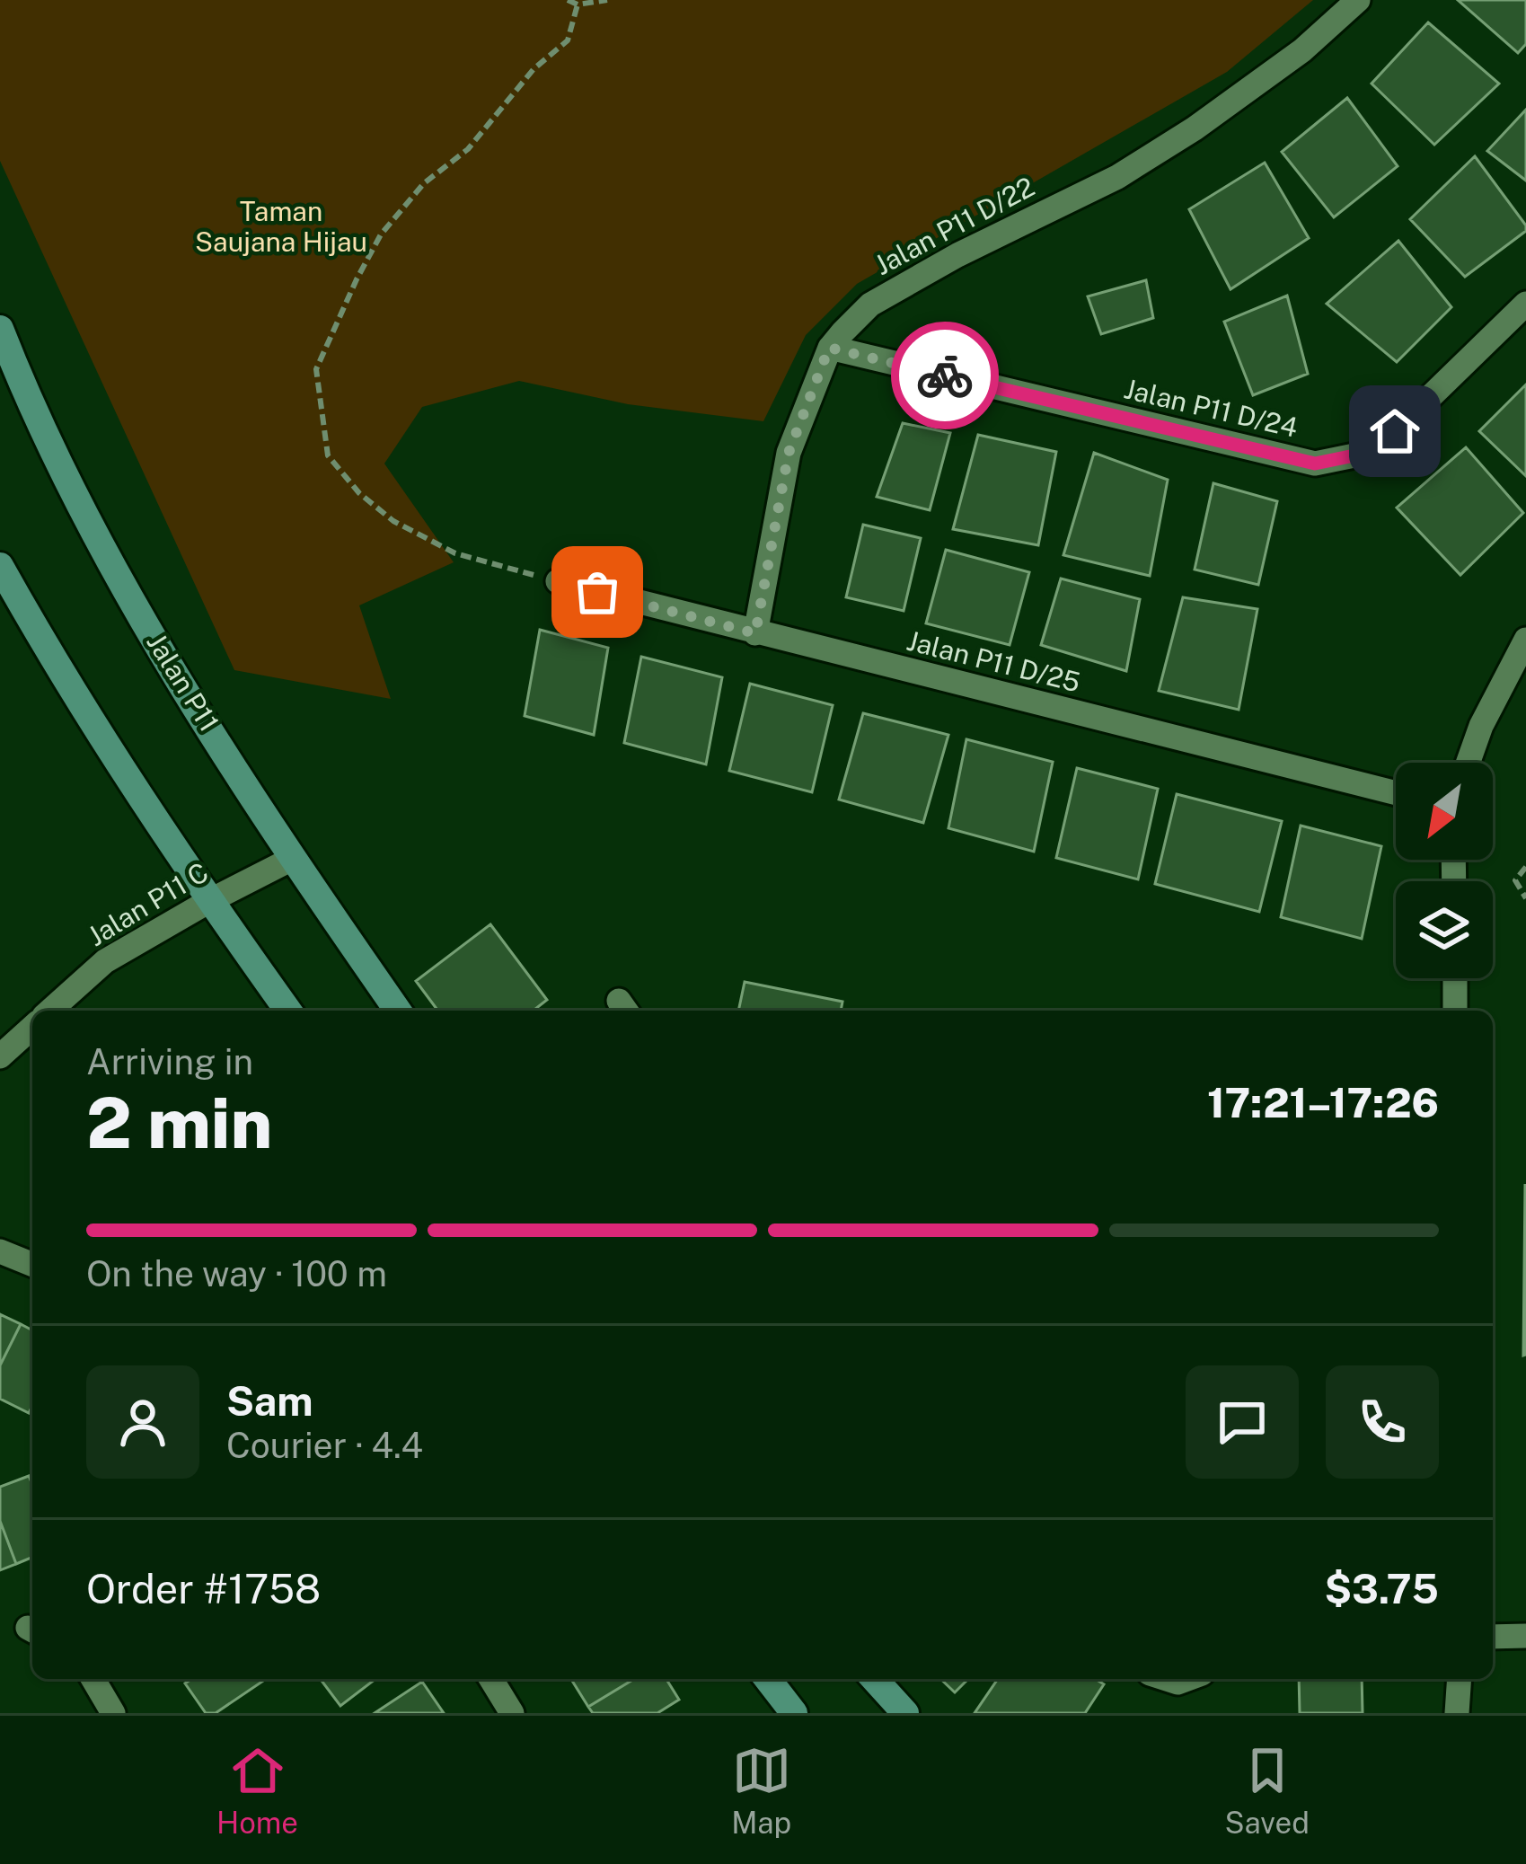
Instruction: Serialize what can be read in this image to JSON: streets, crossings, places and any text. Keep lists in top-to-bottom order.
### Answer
{
  "streets": {
    "main road": ["Jalan P11"],
    "street": [
      "Jalan P11 D/22",
      "Jalan P11 D/24",
      "Jalan P11 D/25",
      "Jalan P11 C"
    ]
  },
  "crossings": [
    ["Jalan P11 D/22", "Jalan P11 D/24"],
    ["Jalan P11 D/22", "Jalan P11 D/25"],
    ["Jalan P11", "Jalan P11 C"]
  ],
  "parks": ["Taman Saujana Hijau"],
  "north": "bottom left",
  "page": {
    "heading": ["2 min", "Arriving in", "17:21–17:26"],
    "panel": [
      "Sam",
      "Courier · 4.4",
      "Order #1758",
      "$3.75"
    ],
    "bar": "On the way · 100 m",
    "tabs": ["Home", "Map", "Saved"]
  }
}
